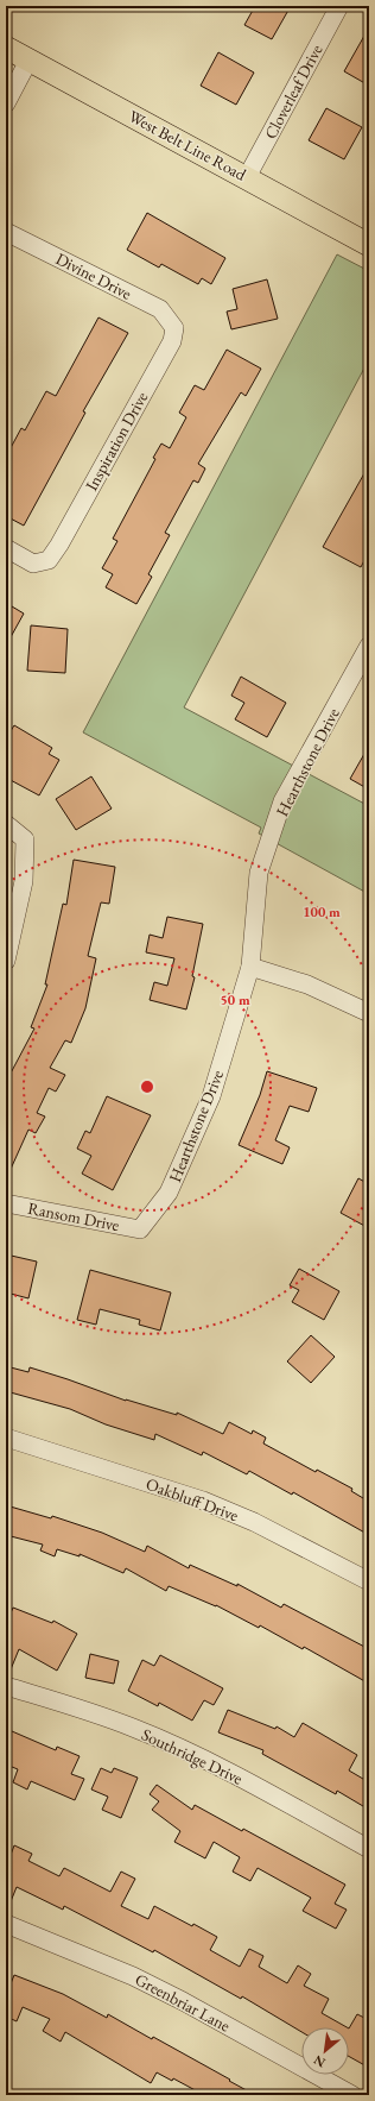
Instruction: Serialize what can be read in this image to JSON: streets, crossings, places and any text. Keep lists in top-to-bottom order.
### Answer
{
  "streets": {
    "main road": ["West Belt Line Road"],
    "street": [
      "Cloverleaf Drive",
      "Divine Drive",
      "Inspiration Drive",
      "Hearthstone Drive",
      "Ransom Drive",
      "Oakbluff Drive",
      "Southridge Drive",
      "Greenbriar Lane"
    ]
  },
  "crossings": [
    ["Cloverleaf Drive", "West Belt Line Road"],
    ["Divine Drive", "Inspiration Drive"],
    ["Hearthstone Drive", "Ransom Drive"]
  ],
  "north": "bottom left",
  "rings": ["100 m", "50 m"]
}
